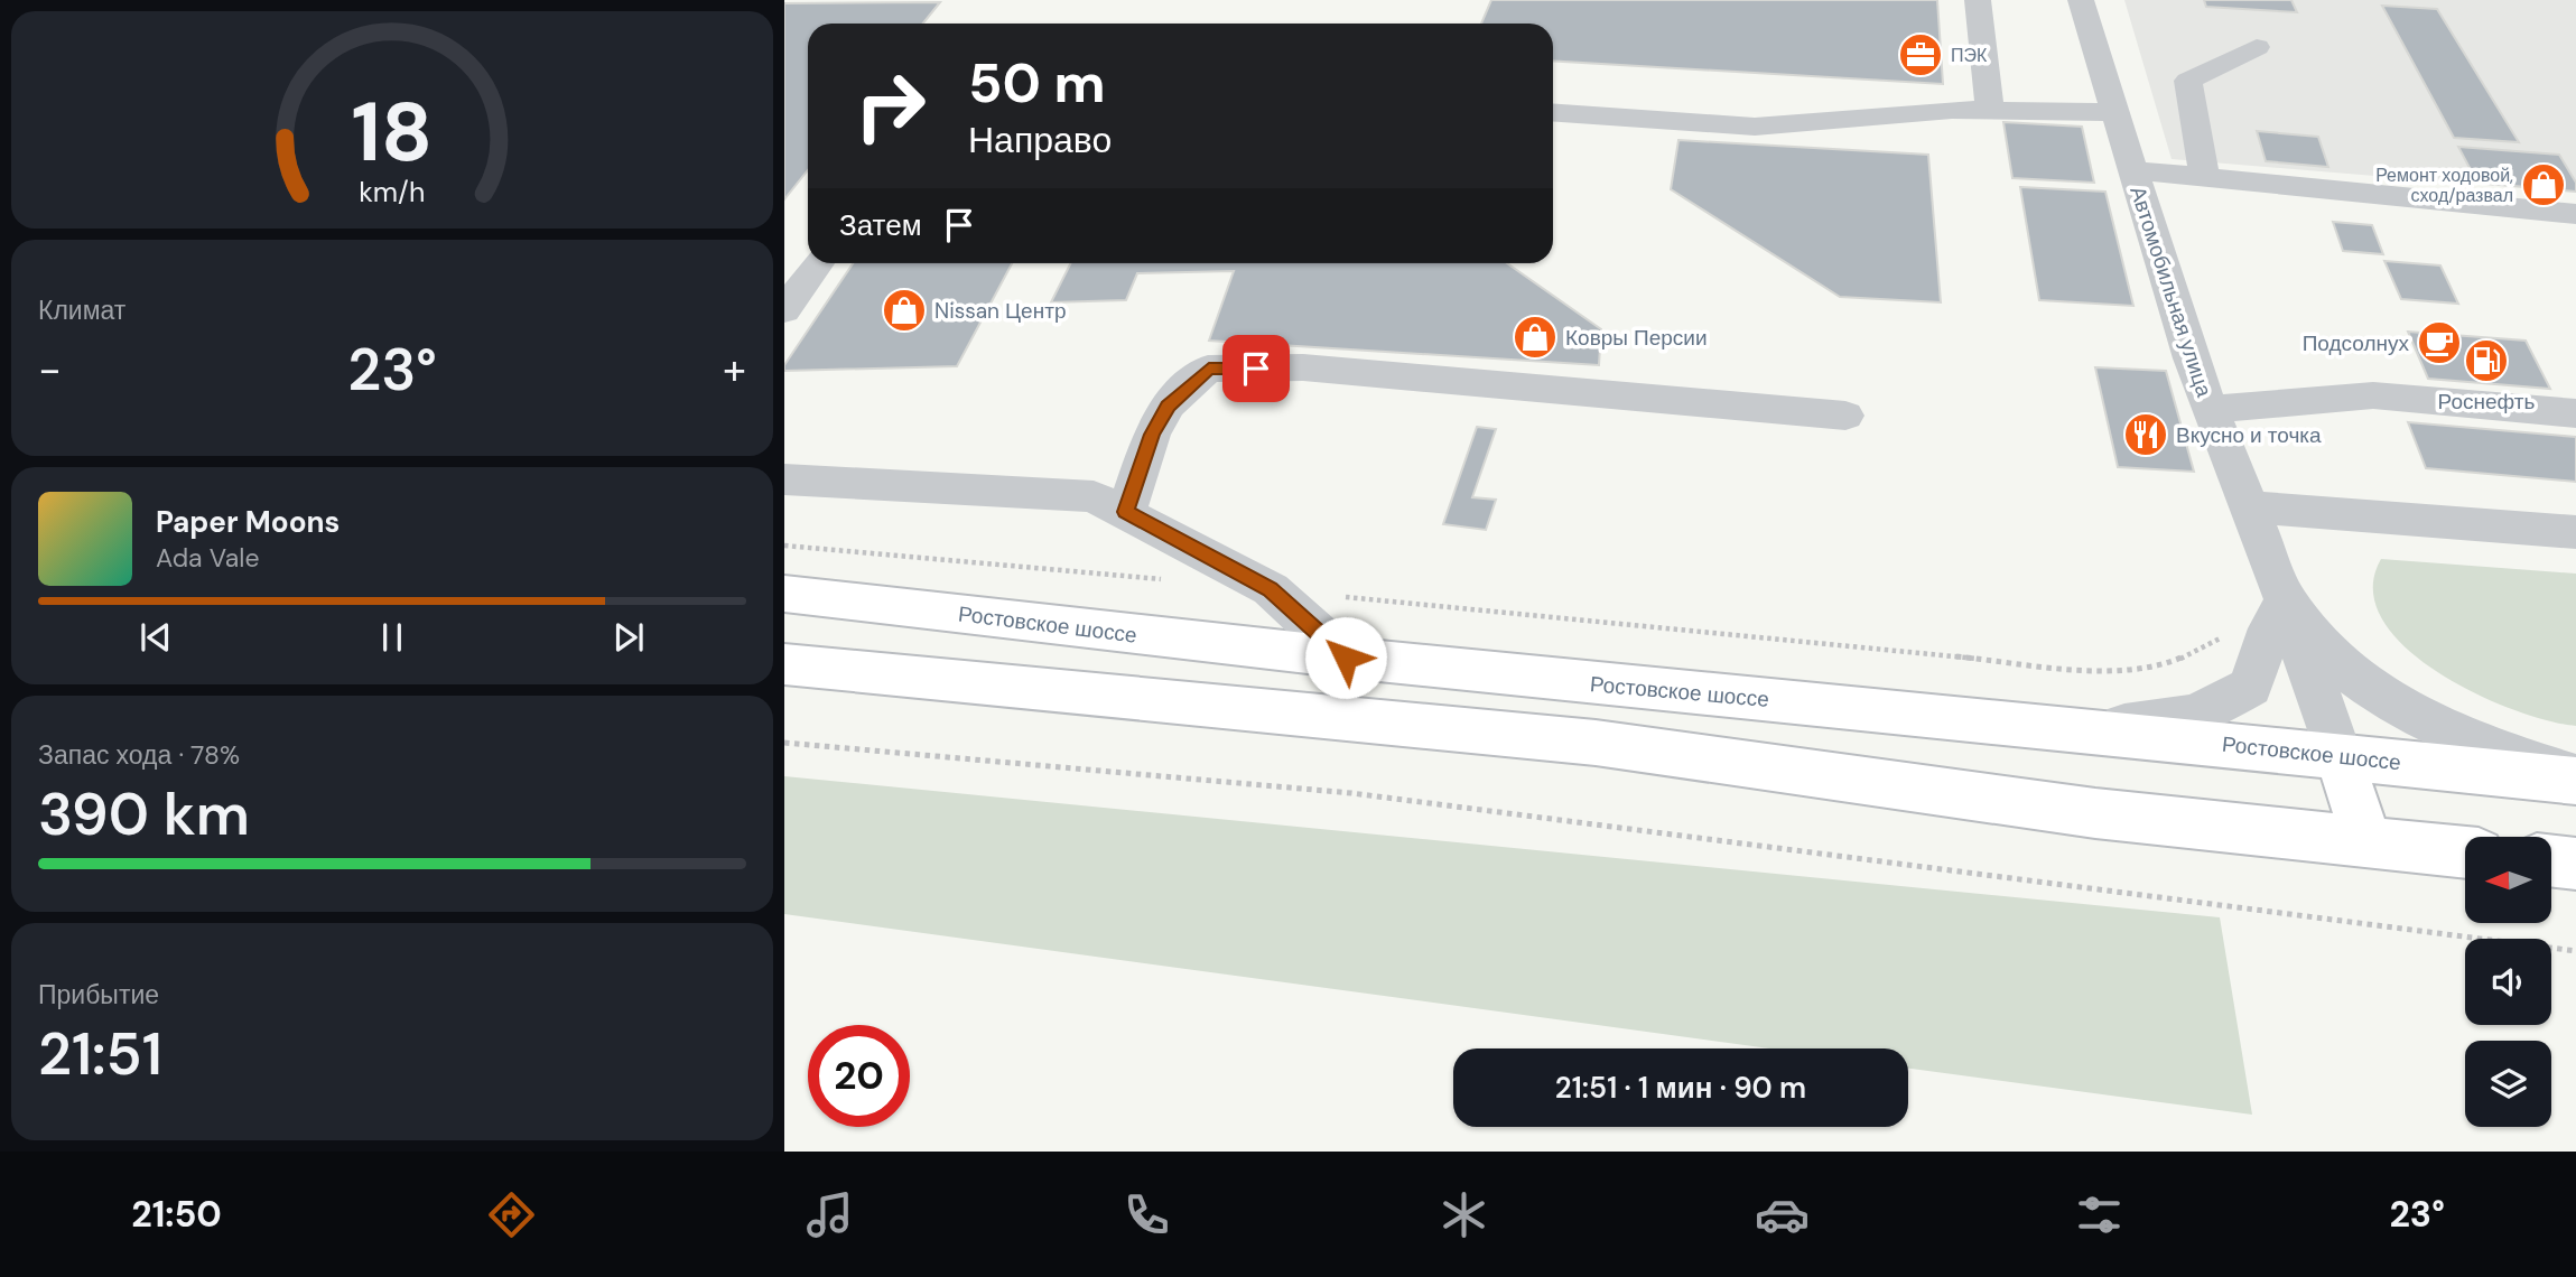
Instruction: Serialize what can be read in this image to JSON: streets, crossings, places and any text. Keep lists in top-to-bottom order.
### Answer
{
  "streets": {
    "main road": ["Ростовское шоссе"],
    "street": ["Автомобильная улица"]
  },
  "crossings": [
    ["Автомобильная улица", "Ростовское шоссе"]
  ],
  "places": {
    "office": ["ПЭК"],
    "shop": ["Ремонт ходовой, сход/развал", "Nissan Центр", "Ковры Персии"],
    "cafe": ["Подсолнух"],
    "fuel station": ["Роснефть"],
    "restaurant": ["Вкусно и точка"]
  },
  "north": "left",
  "page": {
    "turn": ["50 m", "Направо"],
    "then": "Затем",
    "tile": [
      "Климат",
      ["Запас хода · 78%", "390 km"],
      ["Прибытие", "21:51"]
    ],
    "heat": ["−", "23°", "+"],
    "song": ["Paper Moons", "Ada Vale"],
    "limit": "20",
    "trip": "21:51 · 1 мин · 90 m",
    "tabs": ["21:50", "23°"],
    "gauge": ["18", "km/h"]
  }
}
